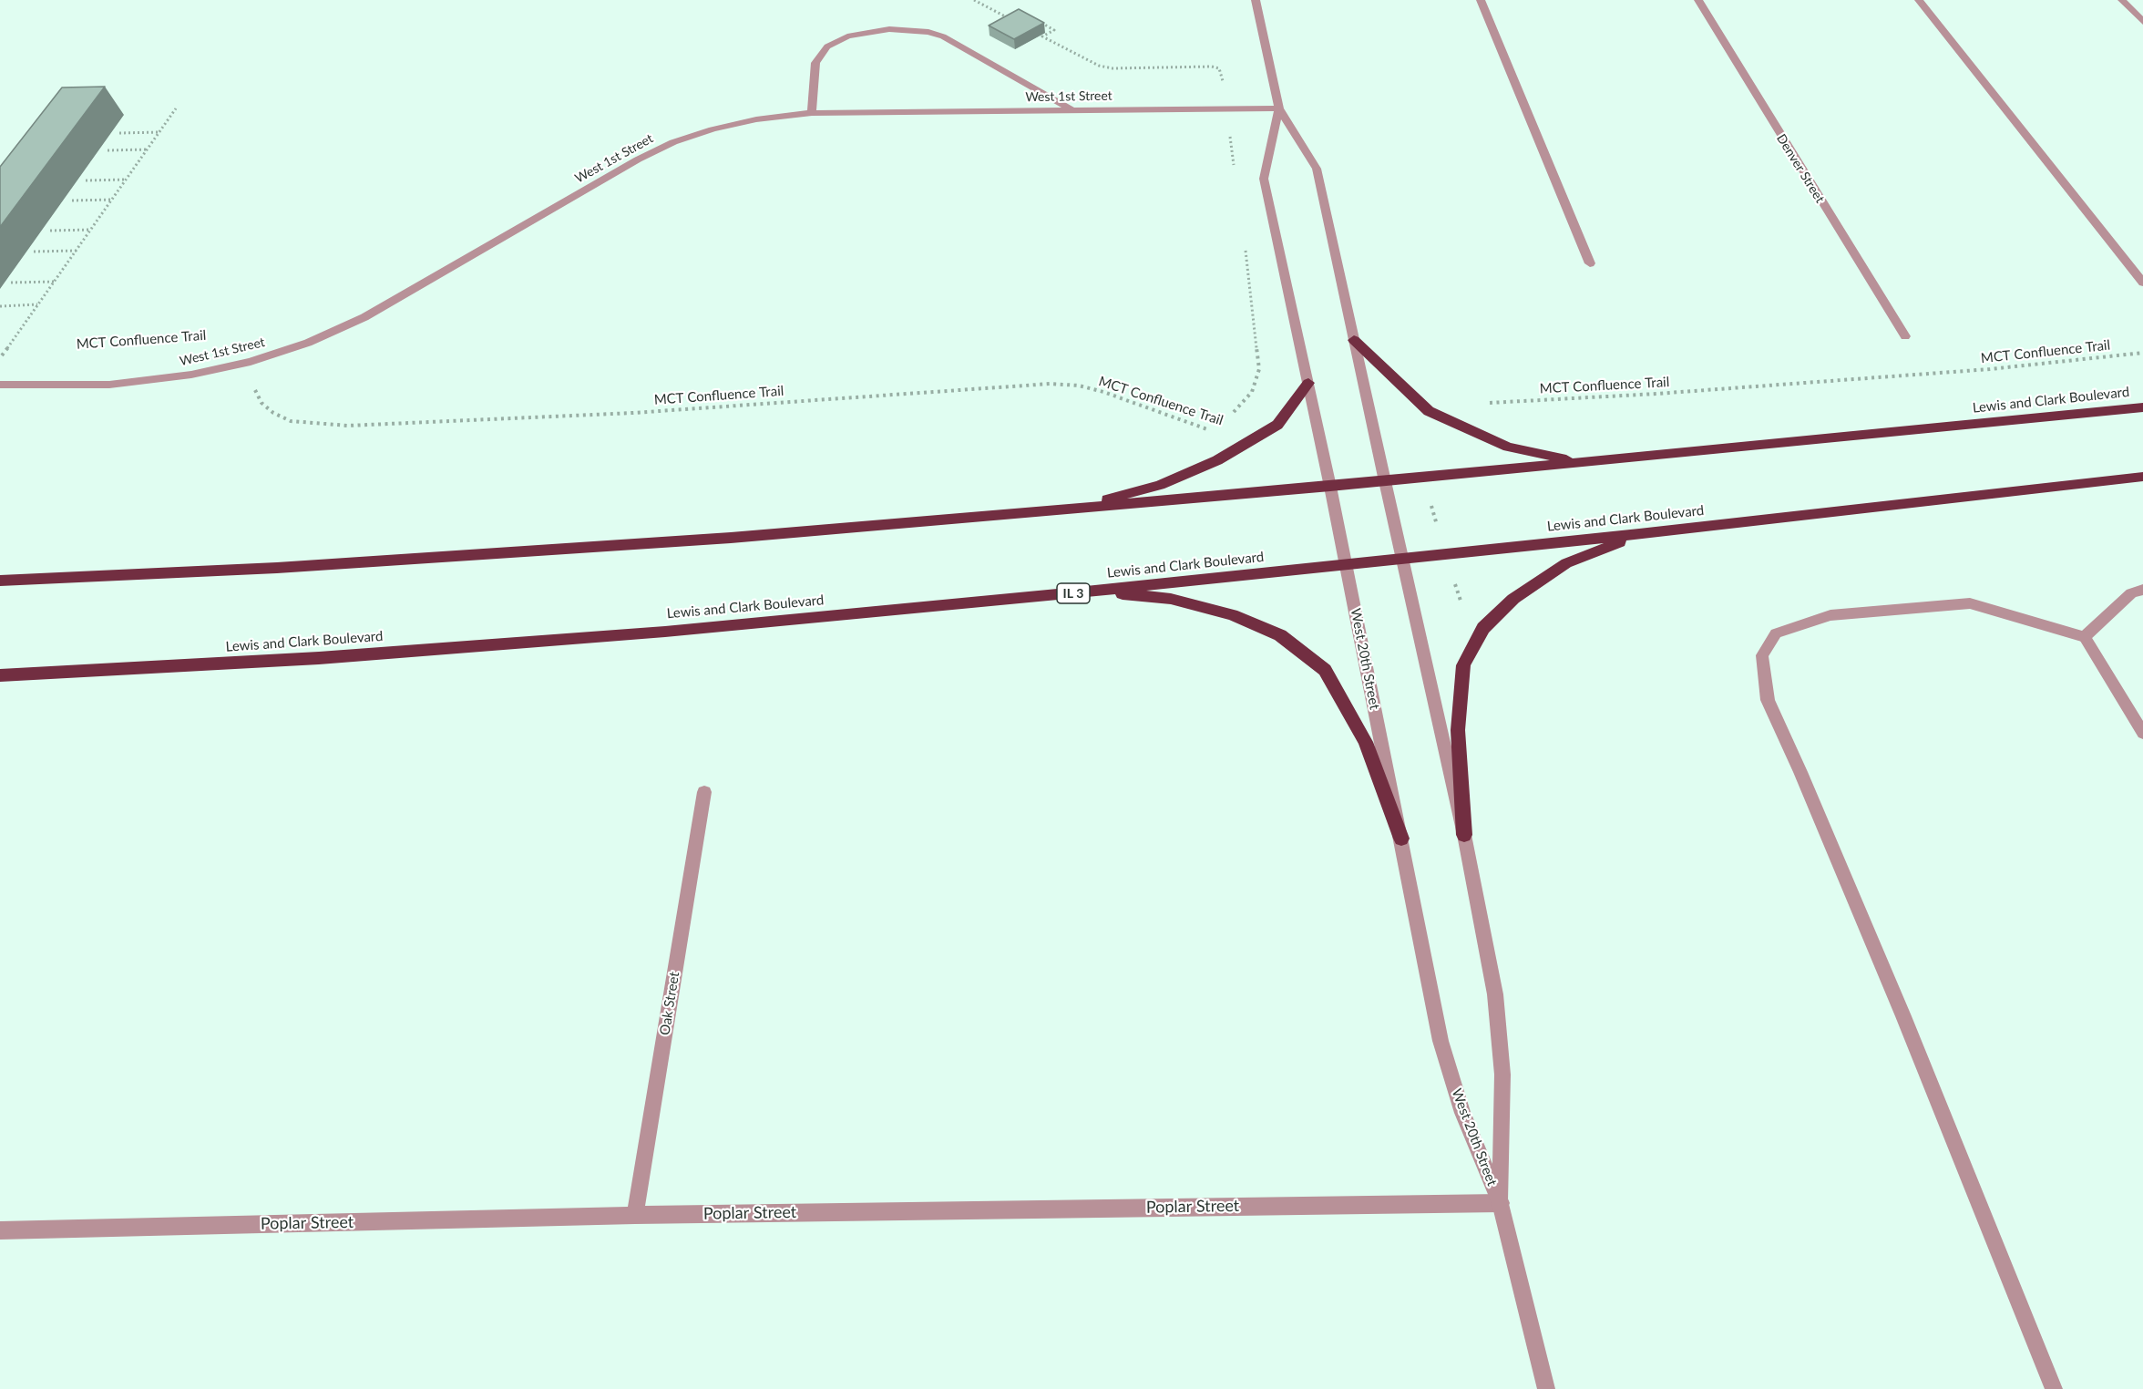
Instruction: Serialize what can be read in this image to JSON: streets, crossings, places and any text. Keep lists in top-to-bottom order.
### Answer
{
  "streets": {
    "highway": ["Lewis and Clark Boulevard", "IL 3"],
    "street": [
      "West 1st Street",
      "Denver Street",
      "West 20th Street",
      "Oak Street",
      "Poplar Street"
    ],
    "path": ["MCT Confluence Trail"]
  },
  "crossings": [
    ["West 1st Street", "MCT Confluence Trail"],
    ["West 1st Street", "West 20th Street"],
    ["Lewis and Clark Boulevard", "West 20th Street"],
    ["West 20th Street", "Poplar Street"],
    ["Oak Street", "Poplar Street"]
  ]
}
